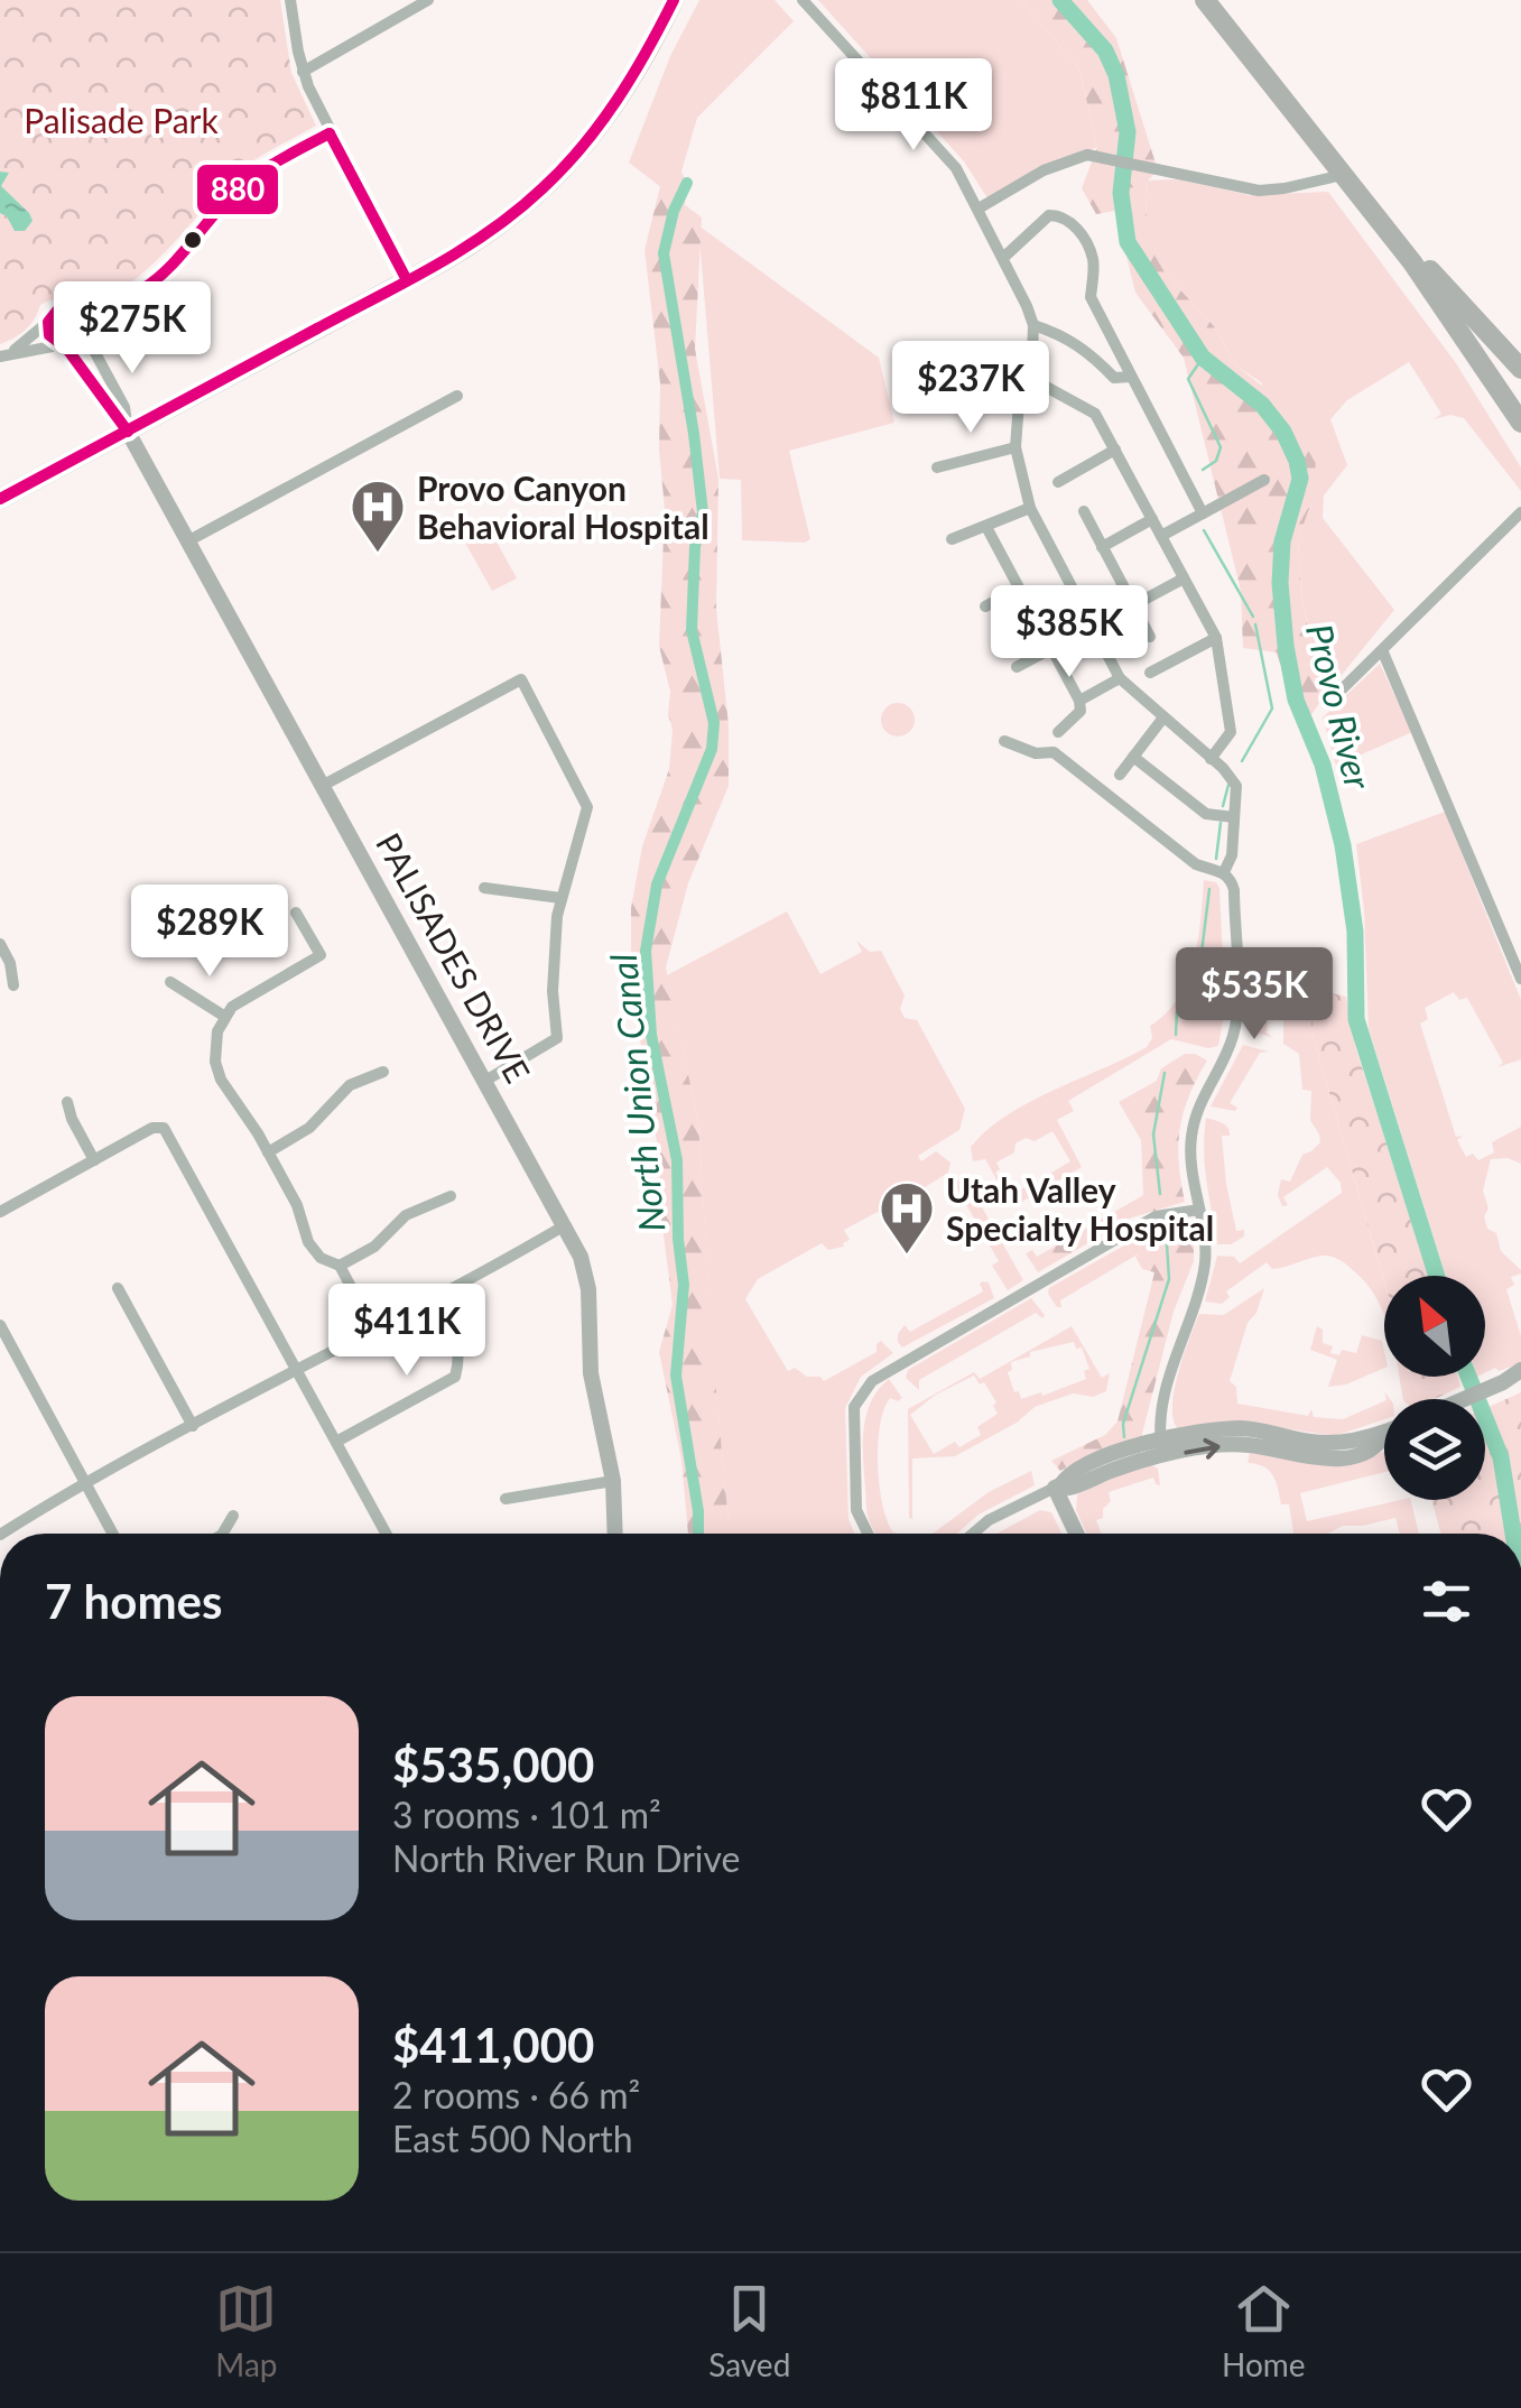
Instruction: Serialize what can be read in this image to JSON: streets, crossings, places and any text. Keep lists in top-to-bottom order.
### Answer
{
  "streets": {
    "street": ["PALISADES DRIVE"]
  },
  "water": ["Provo River", "North Union Canal"],
  "parks": ["Palisade Park"],
  "places": {
    "hospital": ["Provo Canyon Behavioral Hospital", "Utah Valley Specialty Hospital"]
  },
  "lines": ["transit line 880"],
  "north": "top left",
  "page": {
    "price": [
      "$811K",
      "$275K",
      "$237K",
      "$385K",
      "$289K",
      "$535K",
      "$411K"
    ],
    "heading": "7 homes",
    "list": [
      {
        "name": "$535,000",
        "note": "3 rooms · 101 m² · North River Run Drive"
      },
      {
        "name": "$411,000",
        "note": "2 rooms · 66 m² · East 500 North"
      }
    ],
    "tabs": ["Map", "Saved", "Home"]
  }
}
